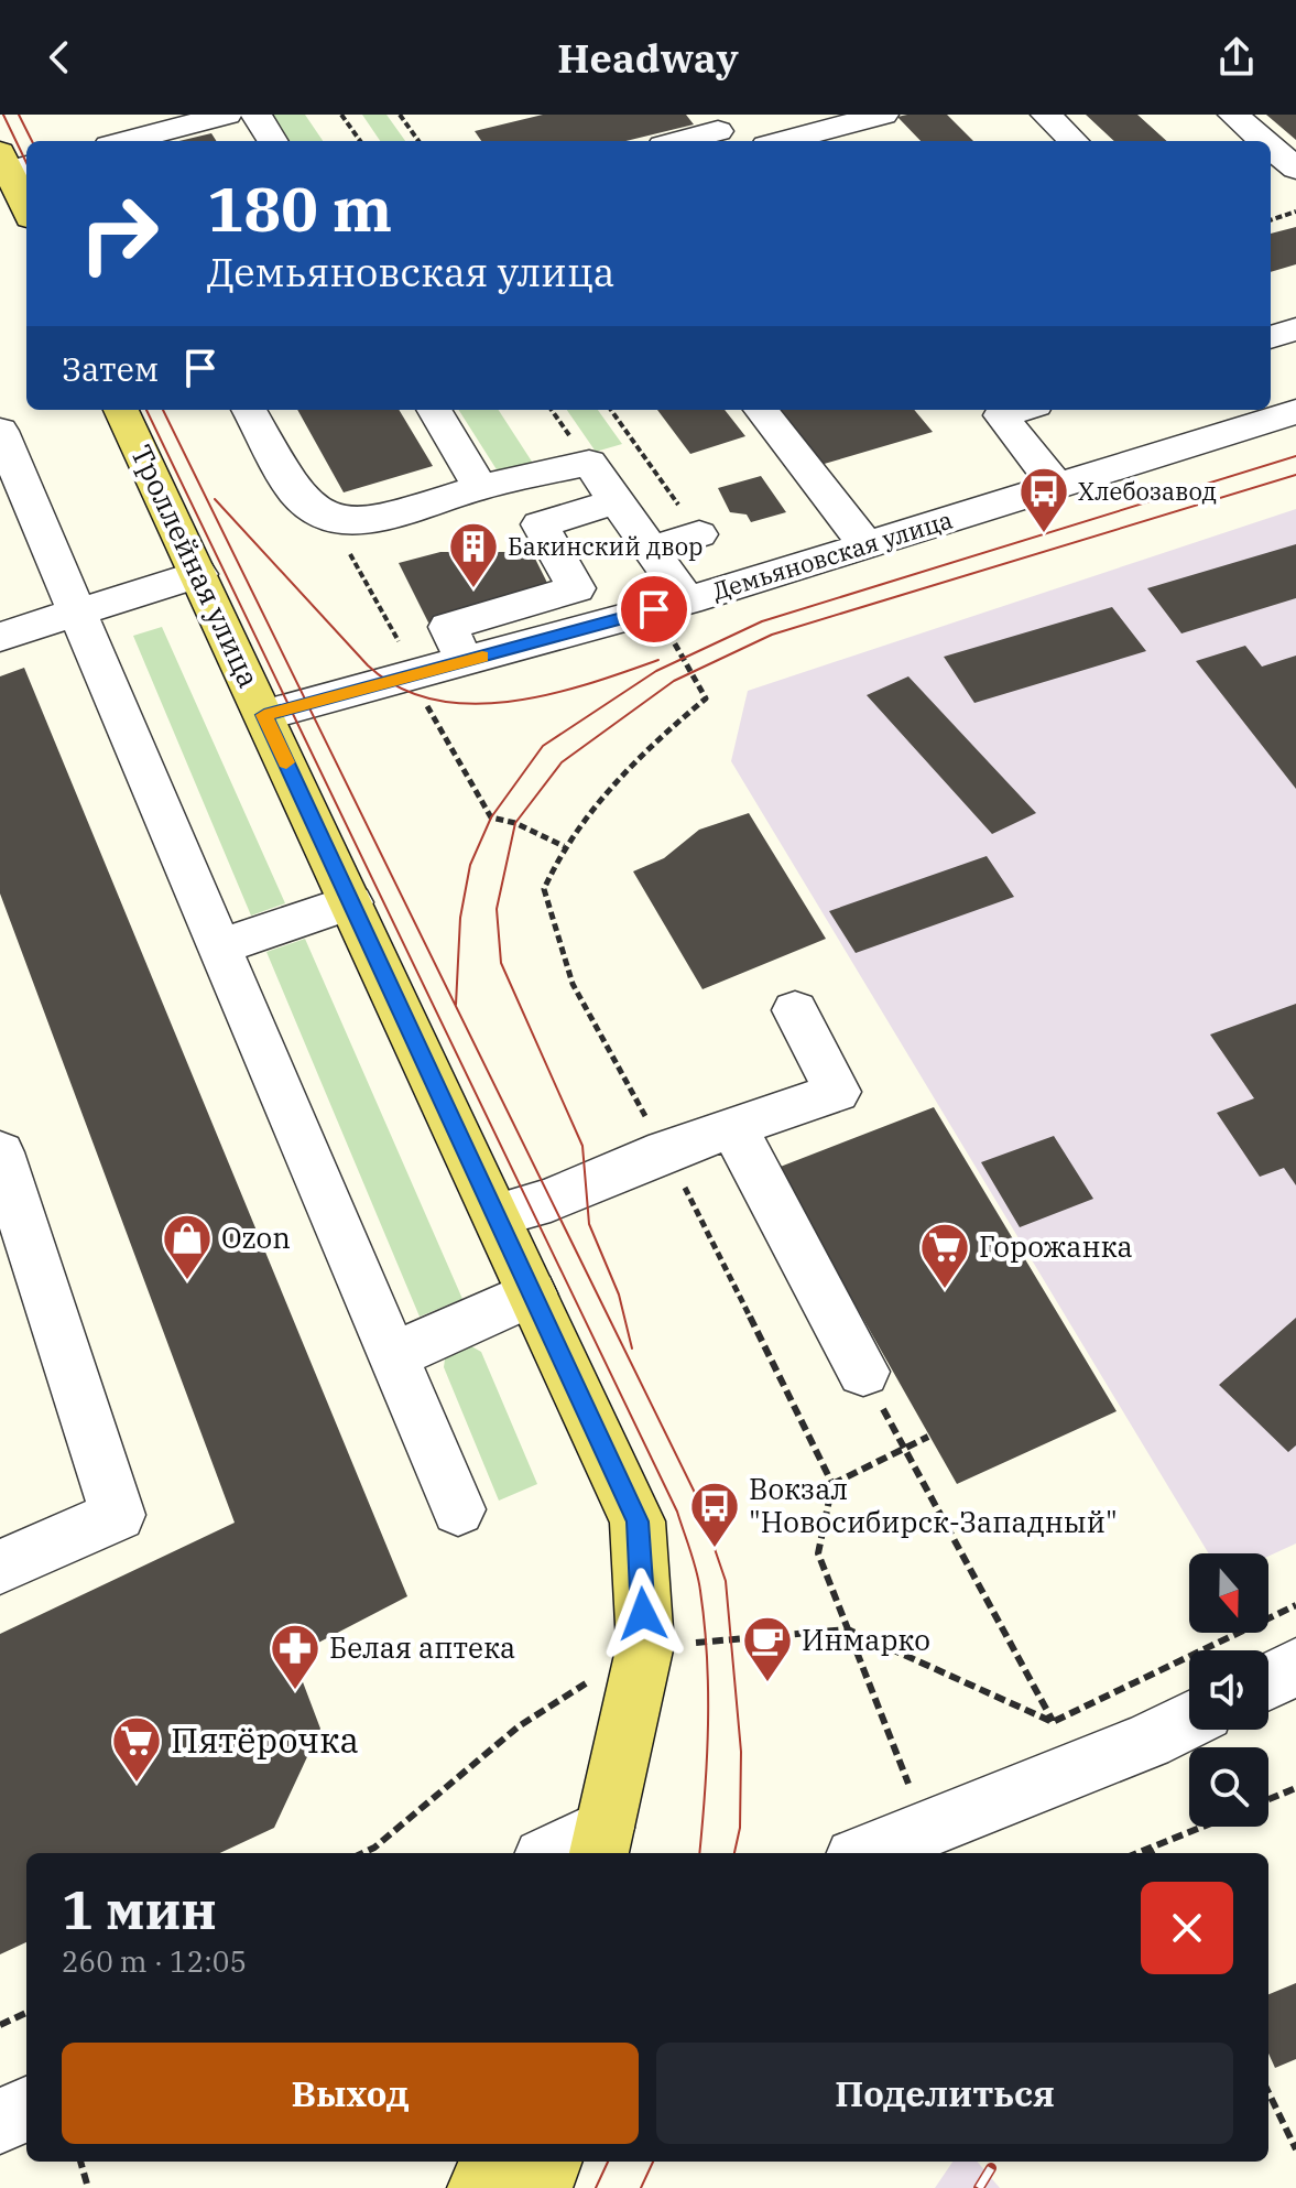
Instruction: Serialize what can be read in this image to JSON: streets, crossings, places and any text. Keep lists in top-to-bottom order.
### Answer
{
  "streets": {
    "main road": ["Троллейная улица"],
    "street": ["Демьяновская улица"]
  },
  "crossings": [
    ["Демьяновская улица", "Троллейная улица"]
  ],
  "places": {
    "bus stop": ["Хлебозавод", "Вокзал \"Новосибирск-Западный\""],
    "building": ["Бакинский двор"],
    "shop": ["Ozon"],
    "supermarket": ["Горожанка", "Пятёрочка"],
    "cafe": ["Инмарко"],
    "pharmacy": ["Белая аптека"]
  },
  "north": "bottom",
  "page": {
    "header": "Headway",
    "turn": ["180 m", "Демьяновская улица"],
    "then": "Затем",
    "heading": ["1 мин", "260 m · 12:05"],
    "buttons": ["Выход", "Поделиться"]
  }
}
